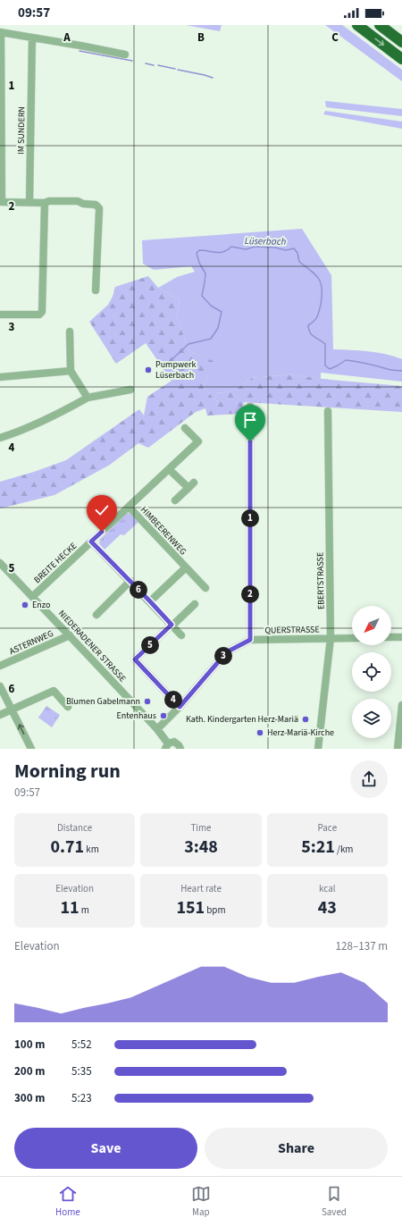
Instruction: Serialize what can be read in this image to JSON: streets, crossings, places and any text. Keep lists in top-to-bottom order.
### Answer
{
  "streets": {
    "street": [
      "IM SUNDERN",
      "HIMBEERENWEG",
      "BREITE HECKE",
      "EBERTSTRASSE",
      "QUERSTRASSE",
      "ASTERNWEG",
      "NIEDERADENER STRASSE"
    ]
  },
  "crossings": [
    ["HIMBEERENWEG", "BREITE HECKE"],
    ["BREITE HECKE", "NIEDERADENER STRASSE"],
    ["EBERTSTRASSE", "QUERSTRASSE"],
    ["QUERSTRASSE", "NIEDERADENER STRASSE"],
    ["ASTERNWEG", "NIEDERADENER STRASSE"]
  ],
  "water": ["Lüserbach"],
  "places": [
    "Pumpwerk Lüserbach",
    "Enzo",
    "Blumen Gabelmann",
    "Entenhaus",
    "Kath. Kindergarten Herz-Mariä",
    "Herz-Mariä-Kirche"
  ],
  "north": "bottom left",
  "page": {
    "status": "09:57",
    "pins": [
      "1",
      "6",
      "2",
      "5",
      "3",
      "4"
    ],
    "heading": ["Morning run", "09:57"],
    "stats": [
      ["Distance", "0.71 km"],
      ["Time", "3:48"],
      ["Pace", "5:21 /km"],
      ["Elevation", "11 m"],
      ["Heart rate", "151 bpm"],
      ["kcal", "43"]
    ],
    "chart": ["Elevation", "128–137 m"],
    "list": [
      {
        "name": "100 m",
        "note": "5:52"
      },
      {
        "name": "200 m",
        "note": "5:35"
      },
      {
        "name": "300 m",
        "note": "5:23"
      }
    ],
    "buttons": ["Save", "Share"],
    "tabs": ["Home", "Map", "Saved"]
  },
  "grid": {
    "columns": ["A", "B", "C"],
    "rows": [
      "1",
      "2",
      "3",
      "4",
      "5",
      "6"
    ]
  }
}
